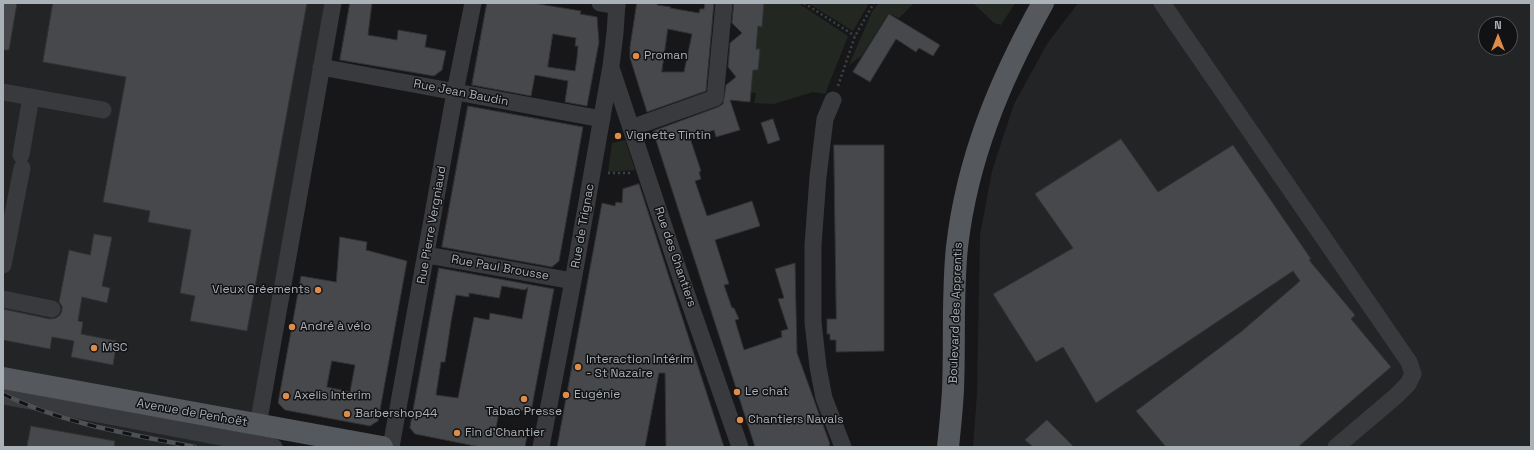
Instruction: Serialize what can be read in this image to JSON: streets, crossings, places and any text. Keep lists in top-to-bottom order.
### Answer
{
  "streets": {
    "main road": ["Boulevard des Apprentis", "Avenue de Penhoët"],
    "street": [
      "Rue Jean Baudin",
      "Rue Pierre Vergniaud",
      "Rue de Trignac",
      "Rue des Chantiers",
      "Rue Paul Brousse"
    ]
  },
  "crossings": [
    ["Rue Jean Baudin", "Rue Pierre Vergniaud"],
    ["Rue Jean Baudin", "Rue de Trignac"],
    ["Rue Pierre Vergniaud", "Rue Paul Brousse"],
    ["Rue de Trignac", "Rue des Chantiers"],
    ["Rue de Trignac", "Rue Paul Brousse"]
  ],
  "places": [
    "Proman",
    "Vignette Tintin",
    "Vieux Gréements",
    "André à vélo",
    "MSC",
    "Interaction Intérim - St Nazaire",
    "Le chat",
    "Eugénie",
    "Axelis Interim",
    "Tabac Presse",
    "Barbershop44",
    "Chantiers Navals",
    "Fin d'Chantier"
  ],
  "north": "top"
}
